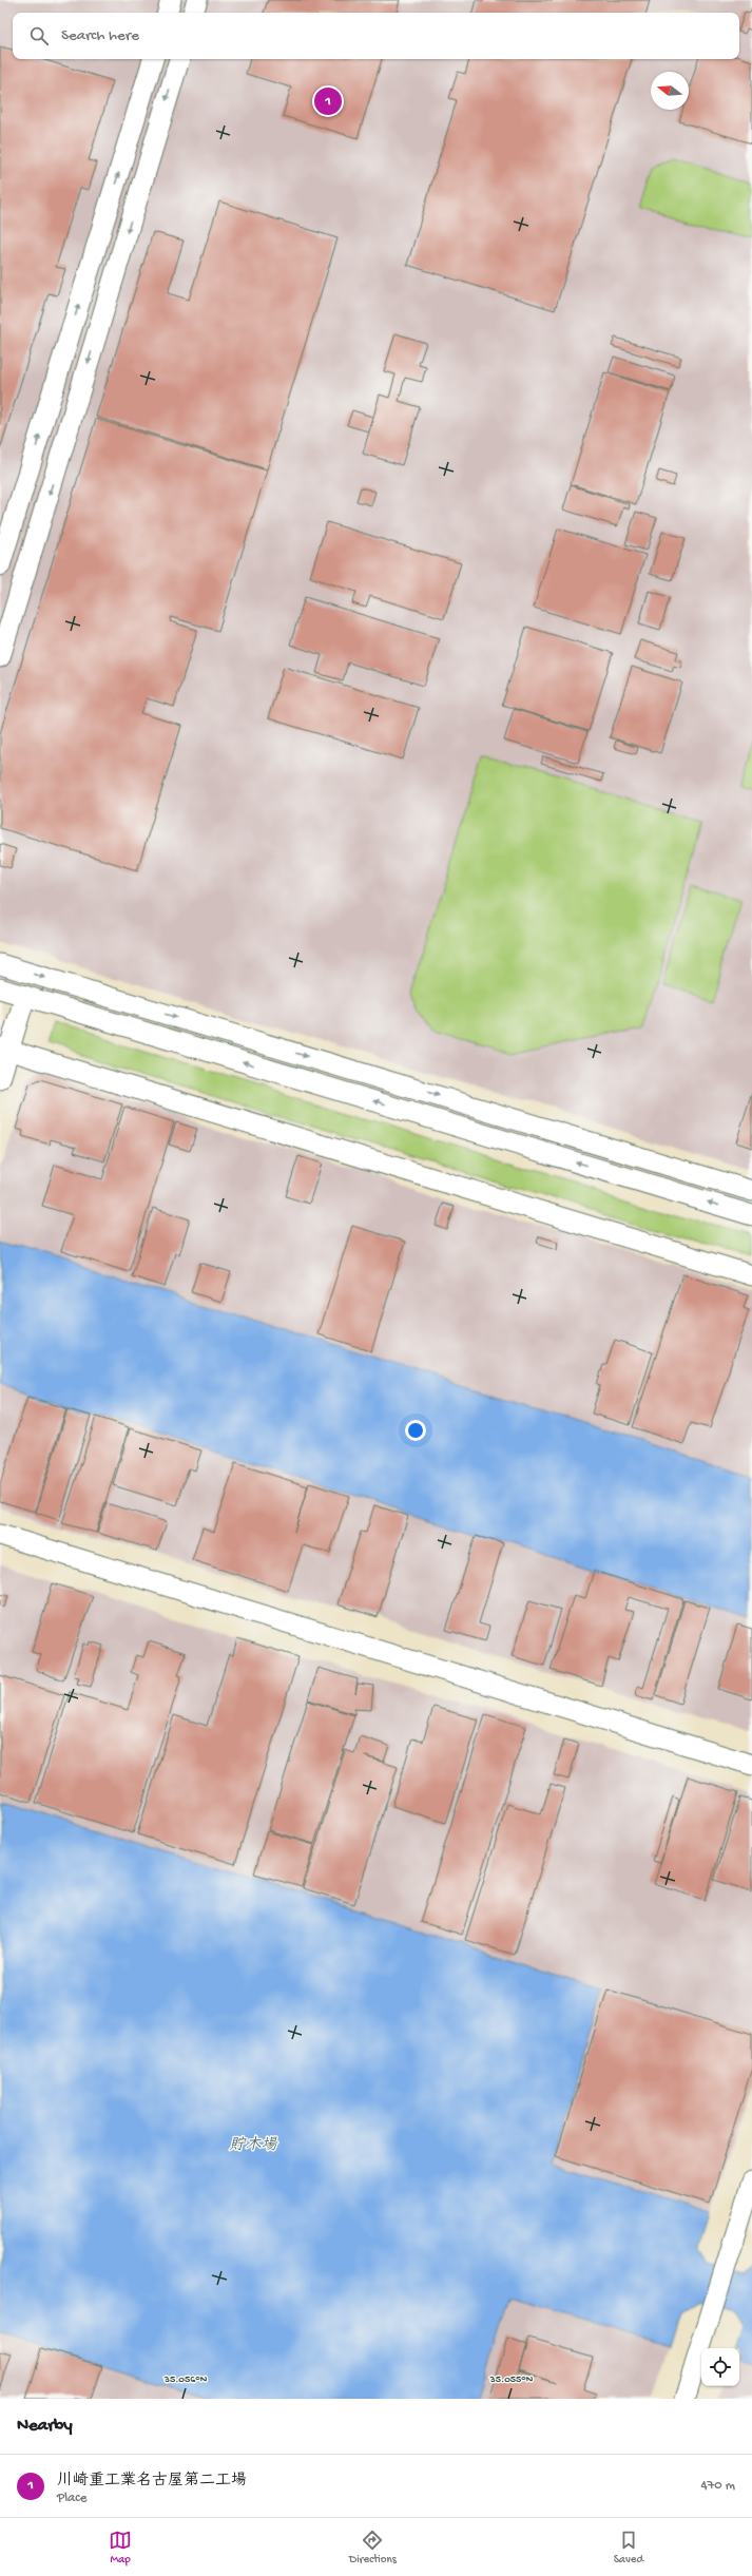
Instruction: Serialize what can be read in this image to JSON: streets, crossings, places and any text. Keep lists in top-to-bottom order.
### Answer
{
  "water": ["貯木場"],
  "north": "left",
  "page": {
    "search": "Search here",
    "pins": "1",
    "heading": "Nearby",
    "list": [
      {
        "mark": "1",
        "name": "川崎重工業名古屋第二工場",
        "note": "Place",
        "value": "470 m"
      }
    ],
    "nav": ["Map", "Directions", "Saved"]
  },
  "coordinates": ["35.056°N", "35.055°N"]
}
